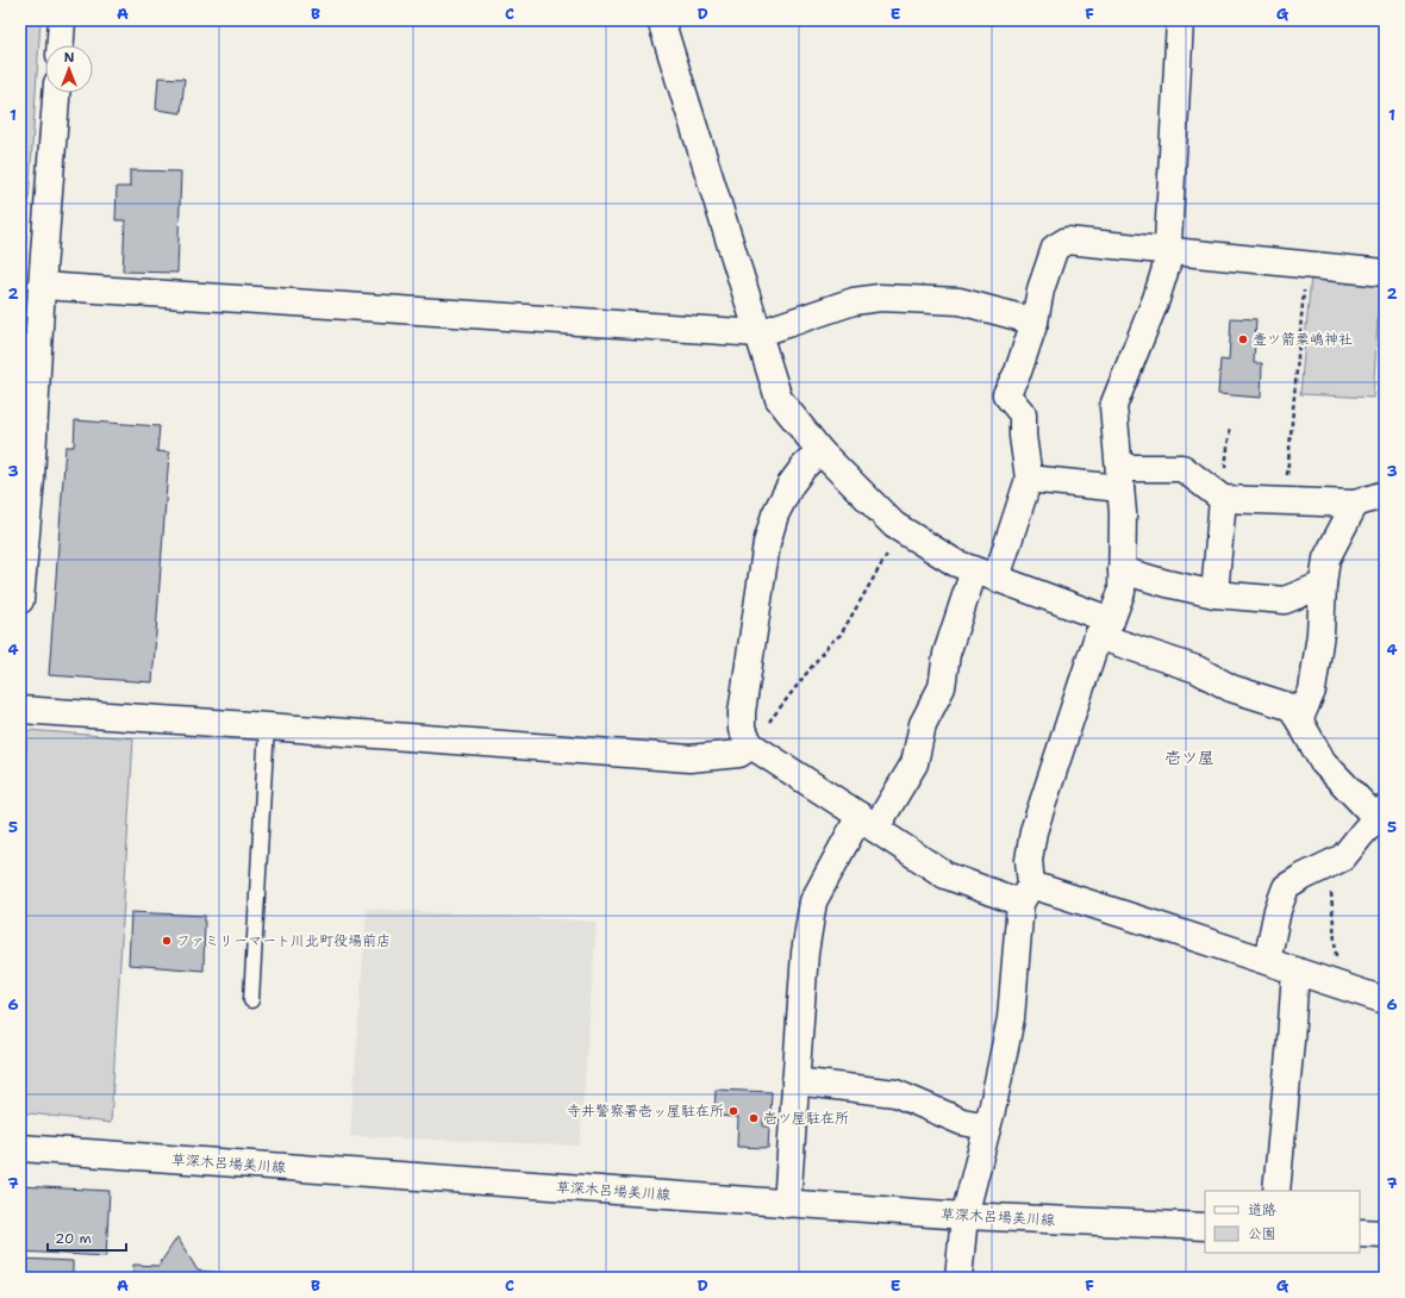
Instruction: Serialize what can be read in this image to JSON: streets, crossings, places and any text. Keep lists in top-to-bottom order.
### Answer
{
  "streets": {
    "street": ["草深木呂場美川線"]
  },
  "districts": ["壱ツ屋"],
  "places": [
    "壹ツ箭粟嶋神社",
    "ファミリーマート川北町役場前店",
    "寺井警察署壱ッ屋駐在所",
    "壱ツ屋駐在所"
  ],
  "legend": ["道路", "公園"],
  "scale_bar": "20 m",
  "north": "top",
  "grid": {
    "columns": [
      "A",
      "B",
      "C",
      "D",
      "E",
      "F",
      "G"
    ],
    "rows": [
      "1",
      "2",
      "3",
      "4",
      "5",
      "6",
      "7"
    ]
  }
}
